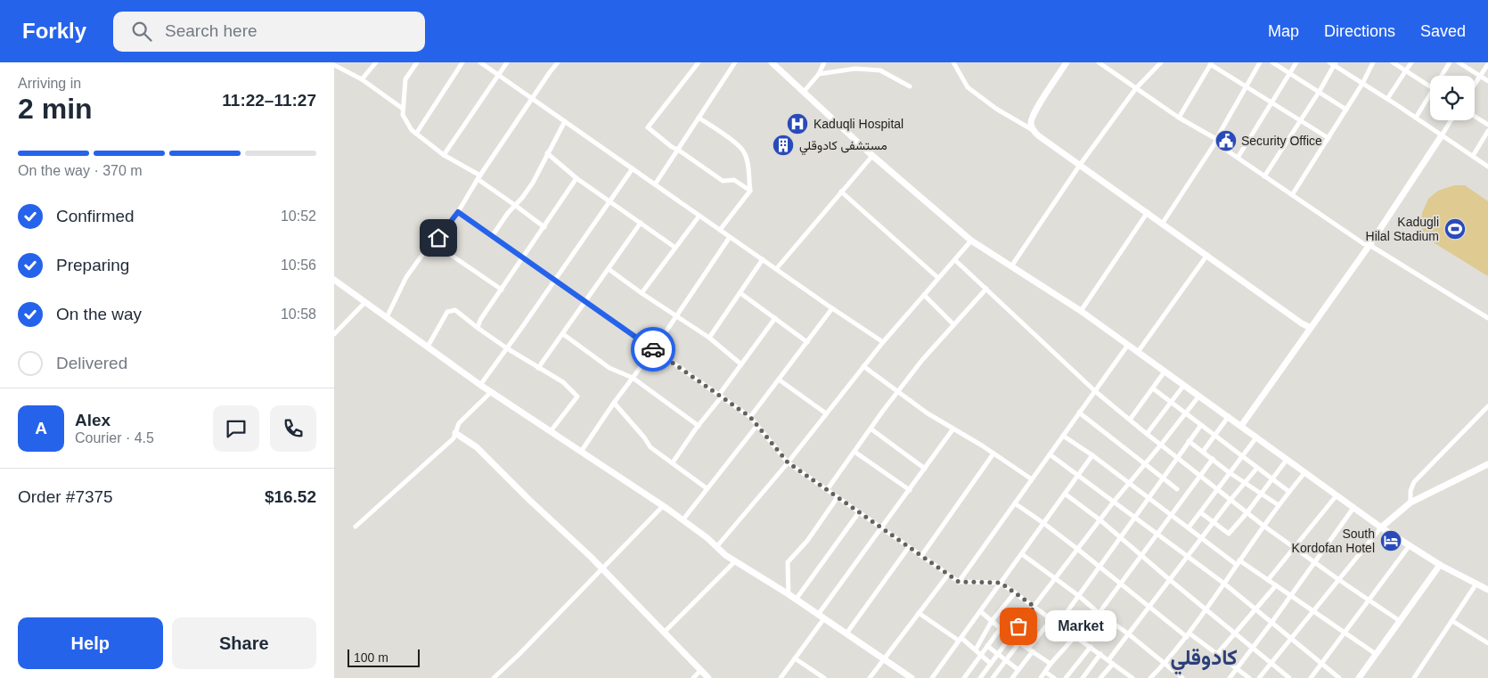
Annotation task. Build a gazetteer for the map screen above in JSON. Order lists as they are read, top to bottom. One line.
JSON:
{"districts":["كادوقلي"],"places":{"hospital":["Kaduqli Hospital"],"public building":["Security Office"],"building":["مستشفى كادوقلي"],"sports":["Kadugli Hilal Stadium"],"hotel":["South Kordofan Hotel"],"other":["Market"]},"scale_bar":"100 m","page":{"header":"Forkly","search":"Search here","nav":["Map","Directions","Saved"],"heading":["2 min","Arriving in","11:22–11:27"],"panel":["Alex","Courier · 4.5","Order #7375","$16.52"],"bar":"On the way · 370 m","list":[["Confirmed","10:52"],["Preparing","10:56"],["On the way","10:58"],"Delivered"],"round":"A","buttons":["Help","Share"],"bubble":"Market","scale":"100 m"}}
